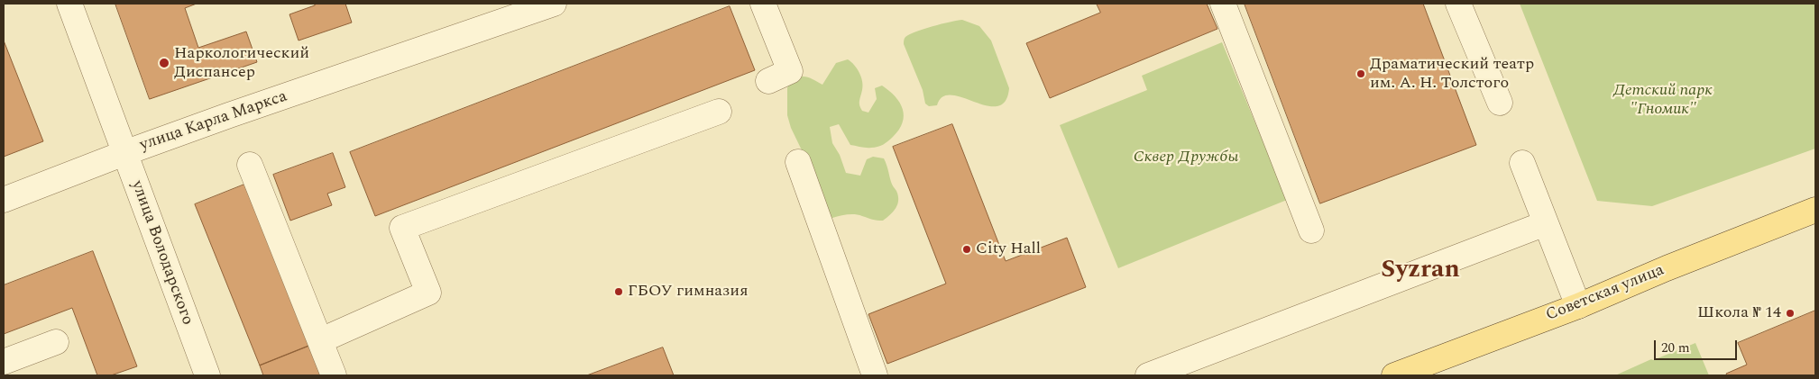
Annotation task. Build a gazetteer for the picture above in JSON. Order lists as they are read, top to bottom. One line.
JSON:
{"streets":{"main road":["Советская улица"],"street":["улица Карла Маркса","улица Володарского"]},"crossings":[["улица Карла Маркса","улица Володарского"]],"districts":["Syzran"],"parks":["Детский парк \"Гномик\"","Сквер Дружбы"],"places":["Наркологический Диспансер","Драматический театр им. А. Н. Толстого","City Hall","ГБОУ гимназия","Школа № 14"],"scale_bar":"20 m"}
